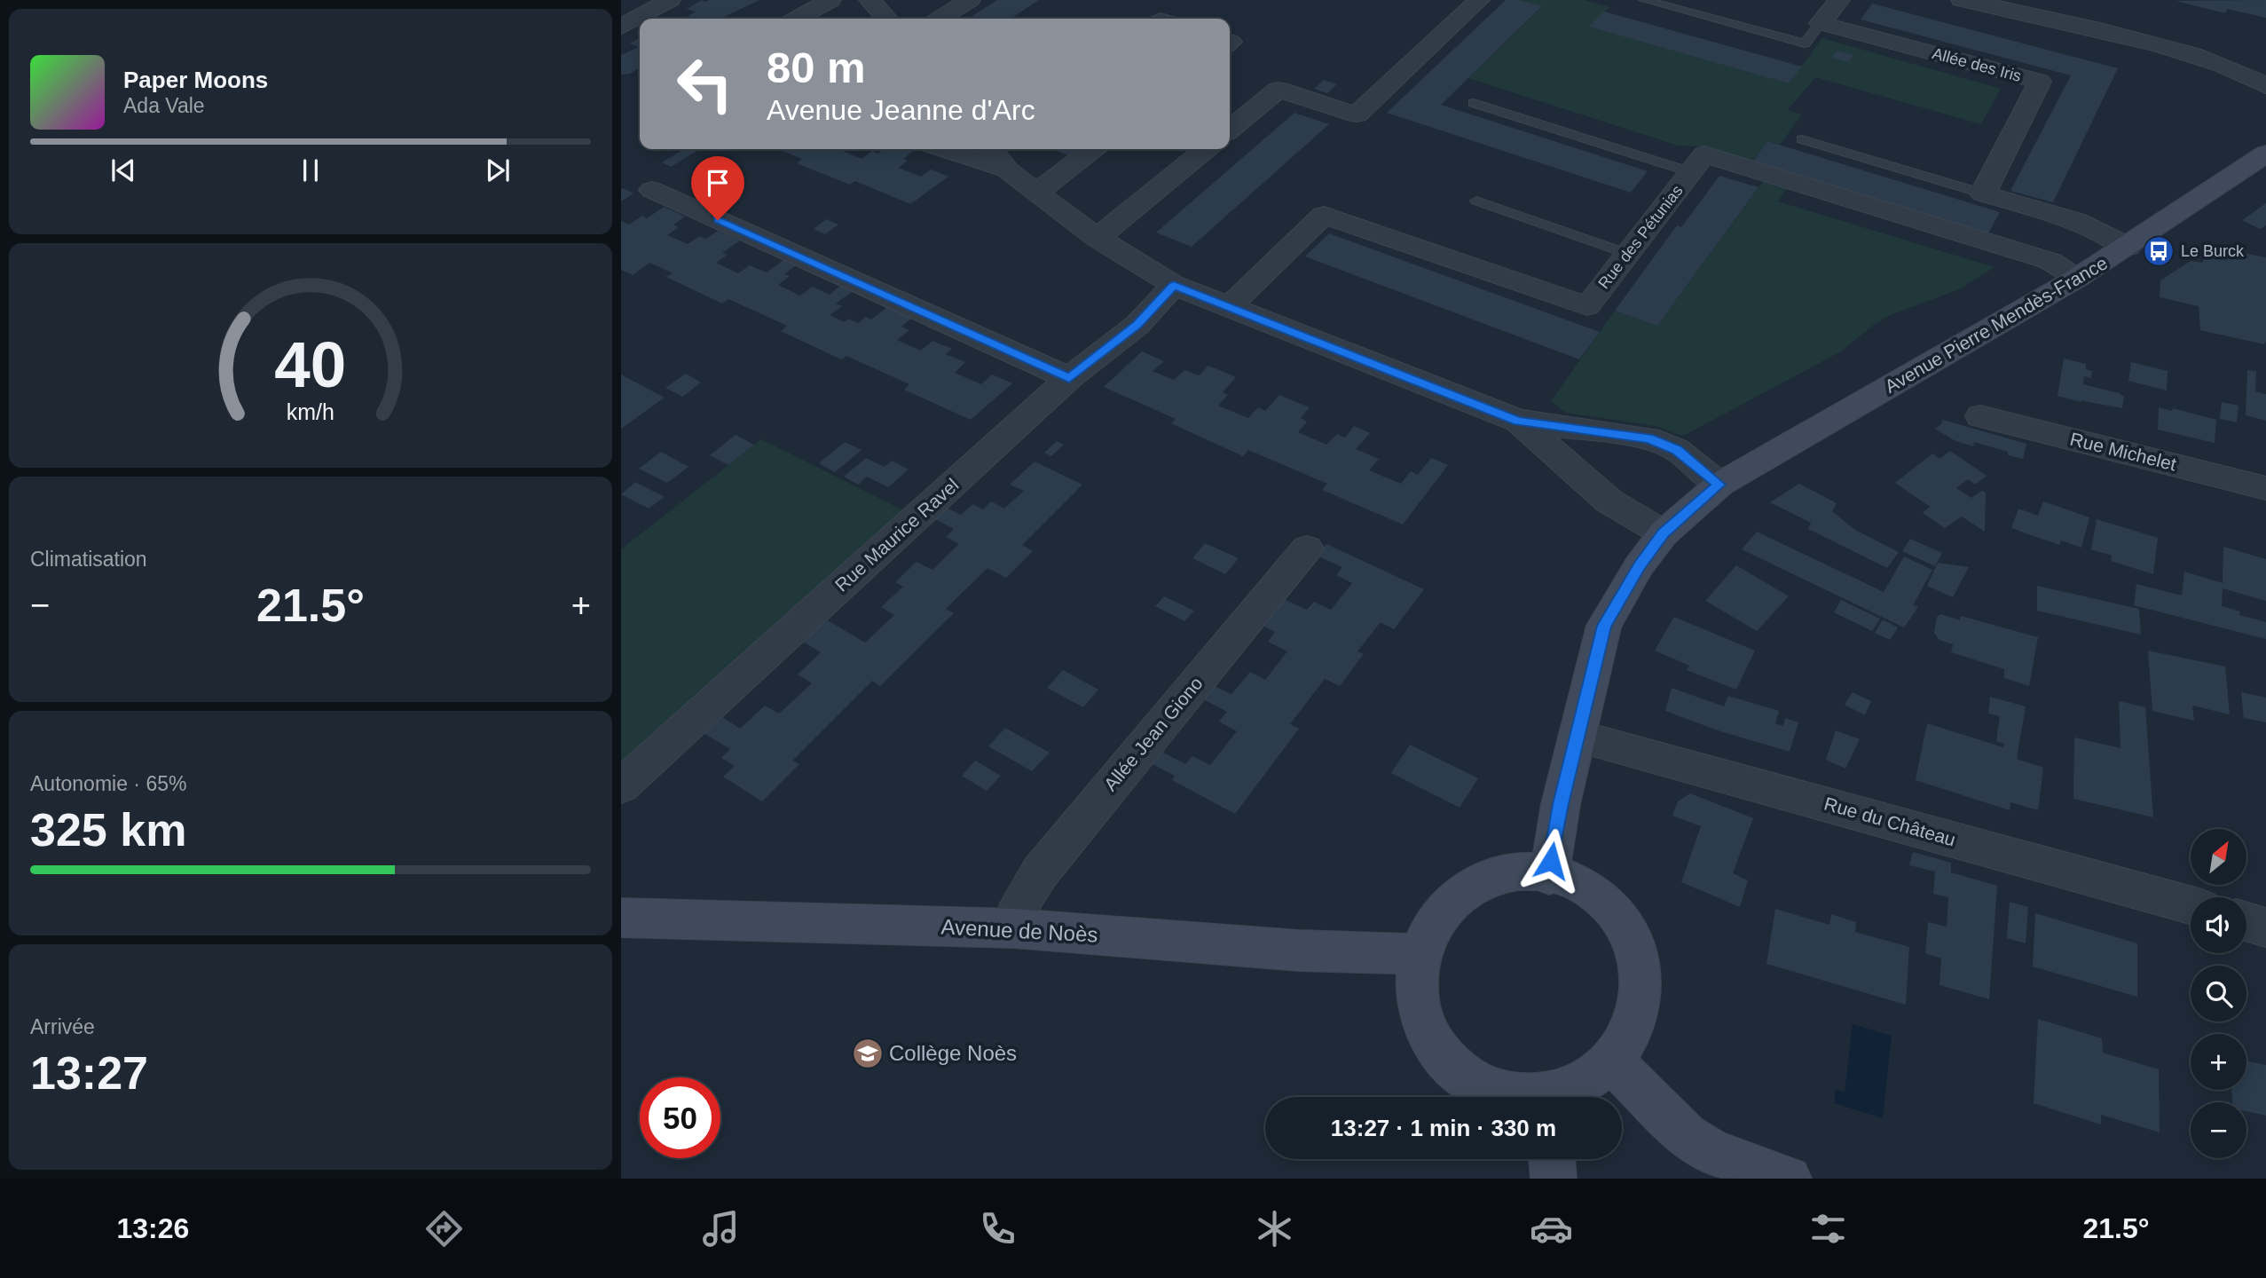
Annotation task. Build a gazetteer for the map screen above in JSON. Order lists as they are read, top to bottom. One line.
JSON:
{"streets":{"main road":["Avenue Pierre Mendès-France","Avenue de Noès"],"street":["Allée des Iris","Rue des Pétunias","Rue Michelet","Rue Maurice Ravel","Allée Jean Giono","Rue du Château"]},"crossings":[["Rue des Pétunias","Avenue Pierre Mendès-France"],["Avenue Pierre Mendès-France","Rue du Château"],["Allée Jean Giono","Avenue de Noès"]],"places":{"bus stop":["Le Burck"],"school or university":["Collège Noès"]},"north":"top right","page":{"turn":["80 m","Avenue Jeanne d'Arc"],"song":["Paper Moons","Ada Vale"],"tile":["Climatisation",["Autonomie · 65%","325 km"],["Arrivée","13:27"]],"heat":["−","21.5°","+"],"map_buttons":["+","−"],"limit":"50","trip":"13:27 · 1 min · 330 m","tabs":["13:26","21.5°"],"gauge":["40","km/h"]}}
